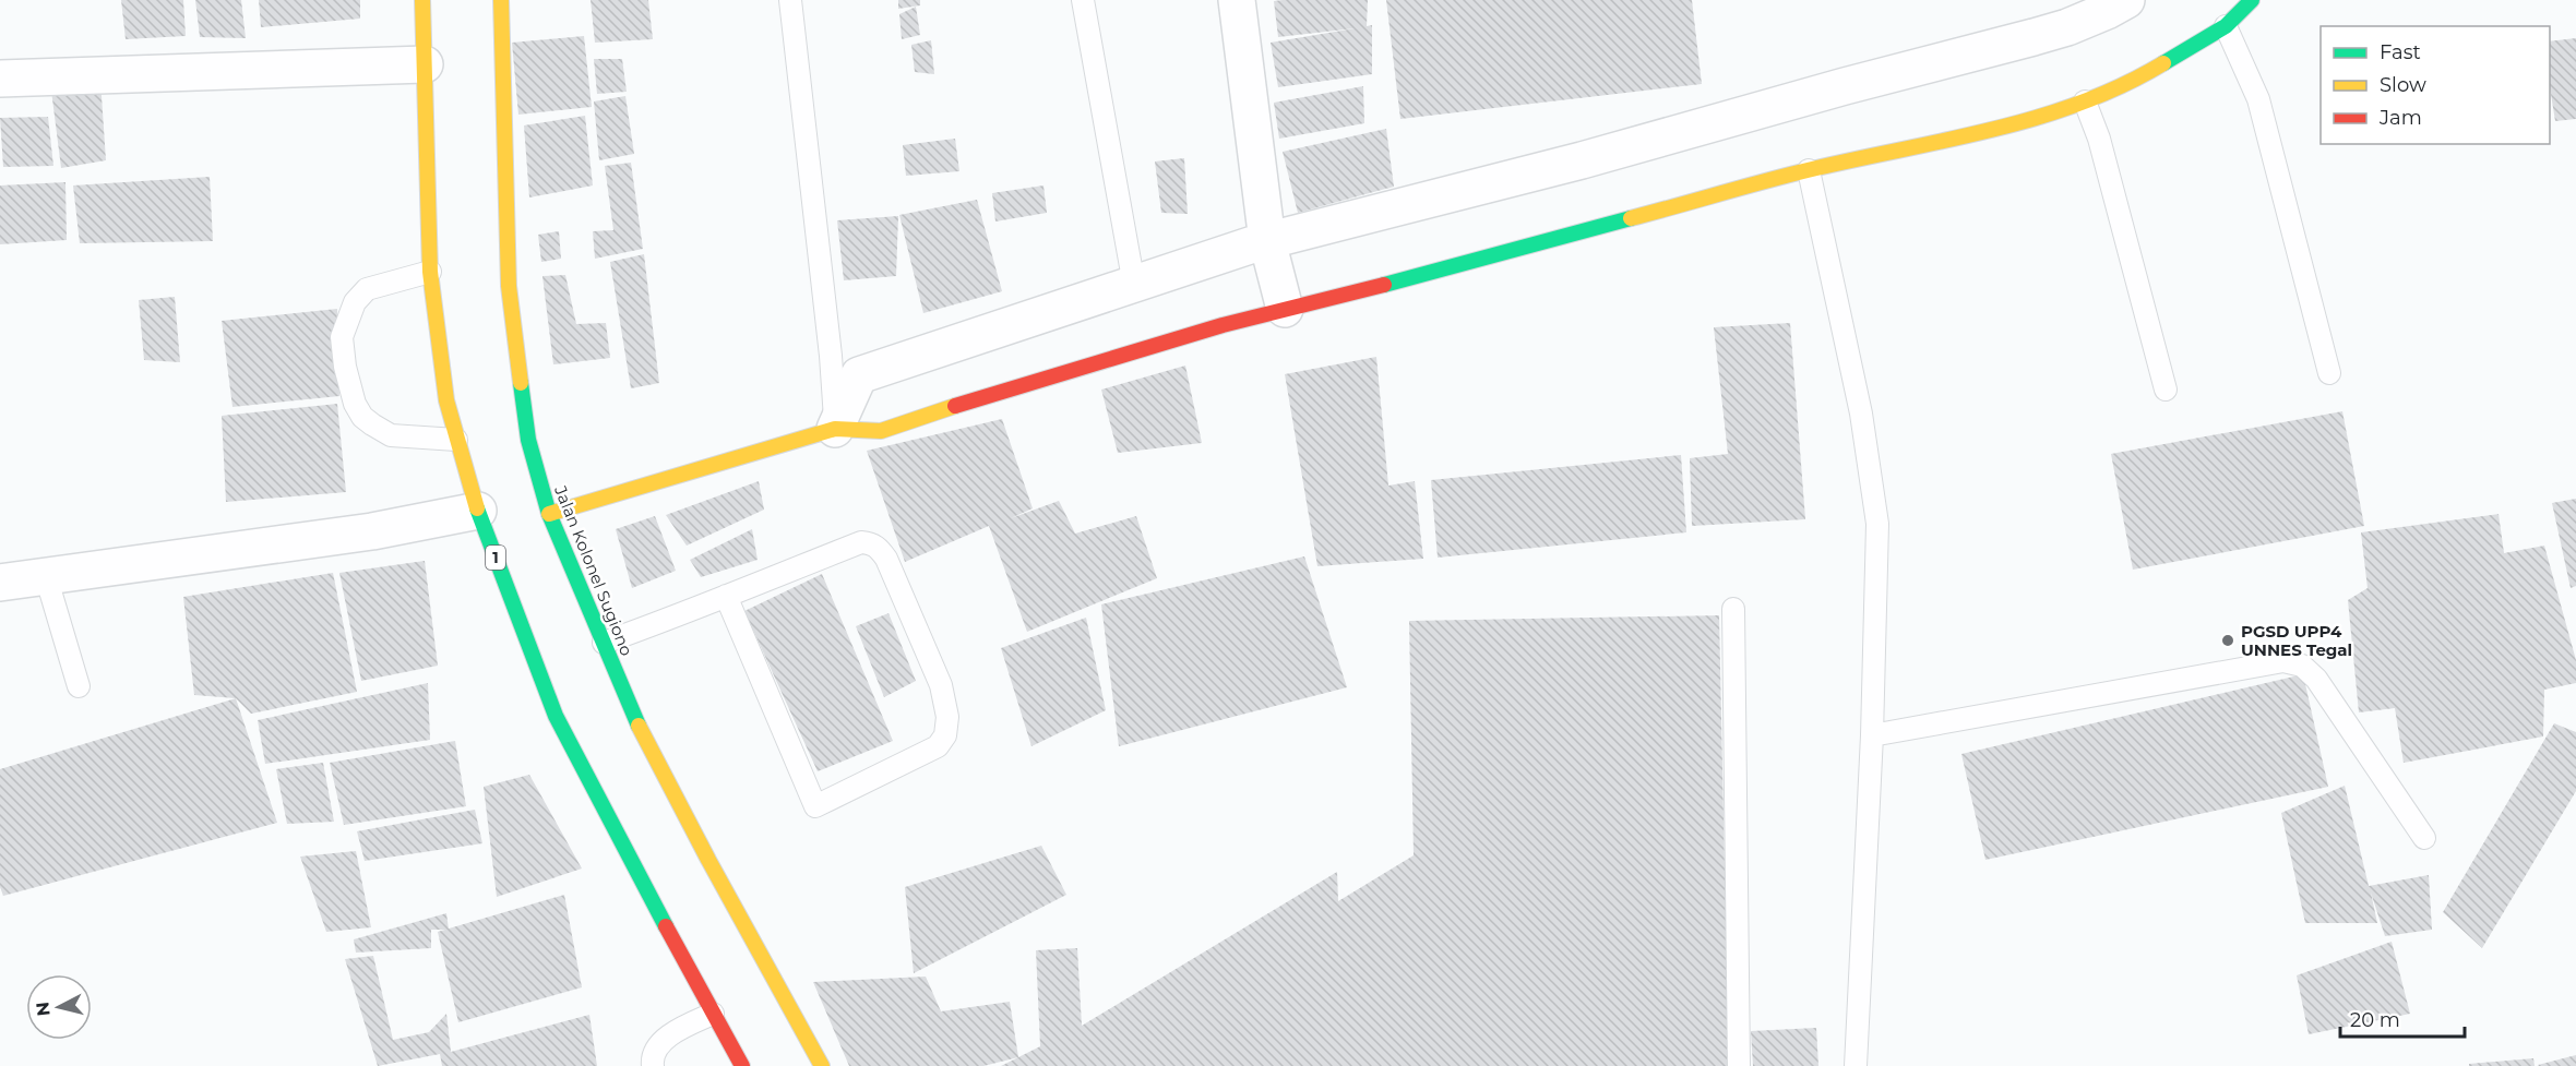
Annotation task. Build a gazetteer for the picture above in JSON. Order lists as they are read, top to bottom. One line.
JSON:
{"streets":{"main road":["1","Jalan Kolonel Sugiono"]},"places":["PGSD UPP4 UNNES Tegal"],"legend":["Fast","Slow","Jam"],"scale_bar":"20 m","north":"left"}
